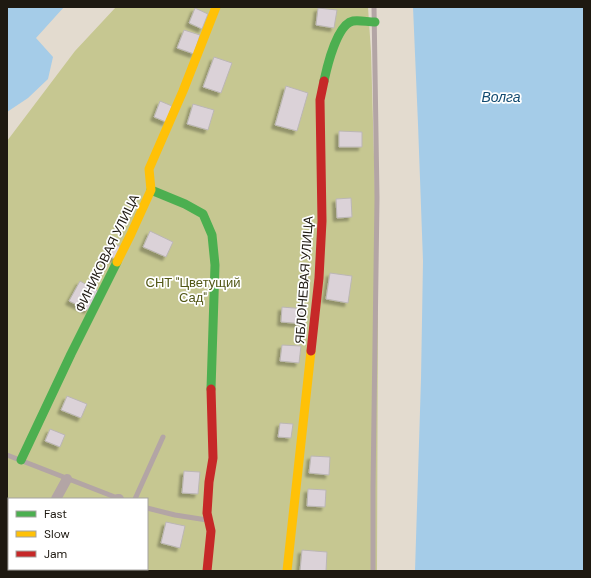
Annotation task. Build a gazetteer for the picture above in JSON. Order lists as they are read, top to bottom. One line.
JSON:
{"streets":{"street":["ФИНИКОВАЯ УЛИЦА","ЯБЛОНЕВАЯ УЛИЦА"]},"water":["Волга"],"parks":["СНТ \"Цветущий Сад\""],"legend":["Fast","Slow","Jam"]}
